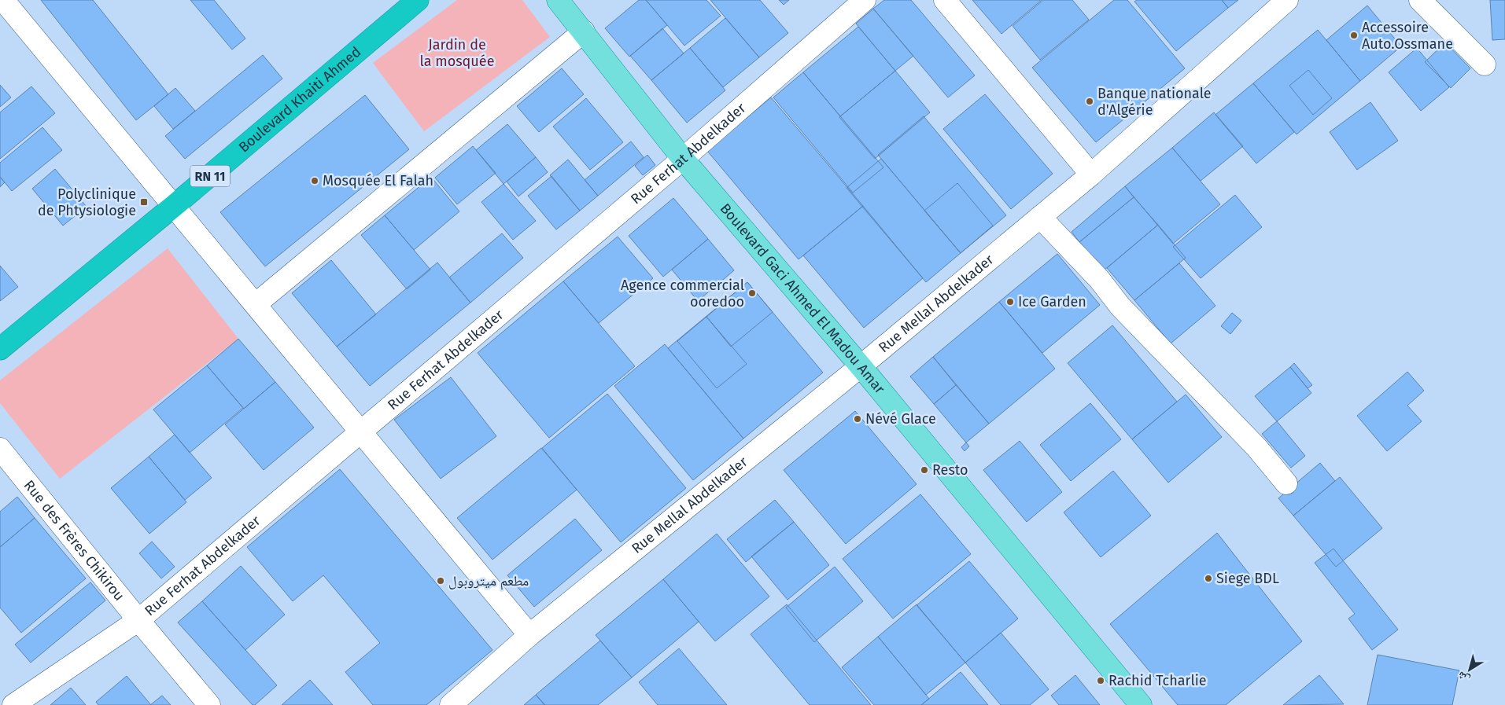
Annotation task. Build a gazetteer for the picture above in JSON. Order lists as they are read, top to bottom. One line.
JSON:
{"streets":{"highway":["Boulevard Khaiti Ahmed","RN 11"],"main road":["Boulevard Gaci Ahmed El Madou Amar"],"street":["Rue Ferhat Abdelkader","Rue Mellal Abdelkader","Rue des Frères Chikirou"]},"crossings":[["Rue Ferhat Abdelkader","Boulevard Gaci Ahmed El Madou Amar"],["Rue Ferhat Abdelkader","Rue des Frères Chikirou"],["Boulevard Gaci Ahmed El Madou Amar","Rue Mellal Abdelkader"]],"parks":["Jardin de la mosquée"],"places":{"other":["Accessoire Auto.Ossmane","Banque nationale d'Algérie","Mosquée El Falah","Agence commercial ooredoo","Ice Garden","Névé Glace","Resto","Siege BDL","مطعم ميتروبول","Rachid Tcharlie"],"transit":["Polyclinique de Phtysiologie"]},"north":"bottom left"}
